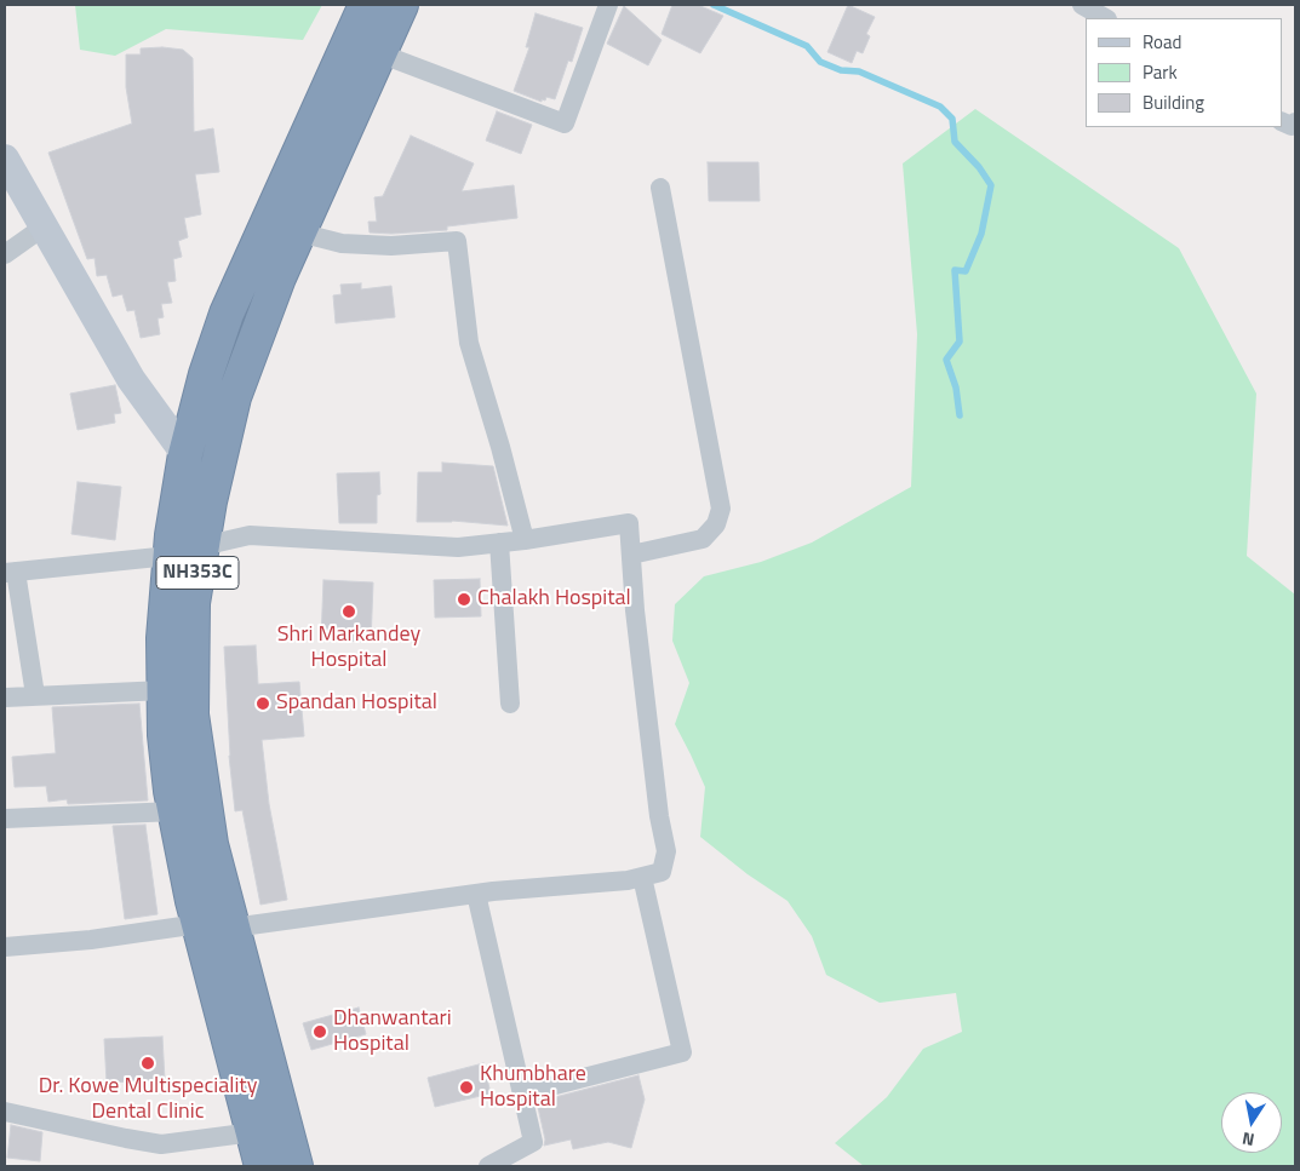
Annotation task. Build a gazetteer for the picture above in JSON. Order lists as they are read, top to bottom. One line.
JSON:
{"streets":{"highway":["NH353C"]},"places":["Chalakh Hospital","Shri Markandey Hospital","Spandan Hospital","Dhanwantari Hospital","Dr. Kowe Multispeciality Dental Clinic","Khumbhare Hospital"],"legend":["Road","Park","Building"],"north":"bottom"}
